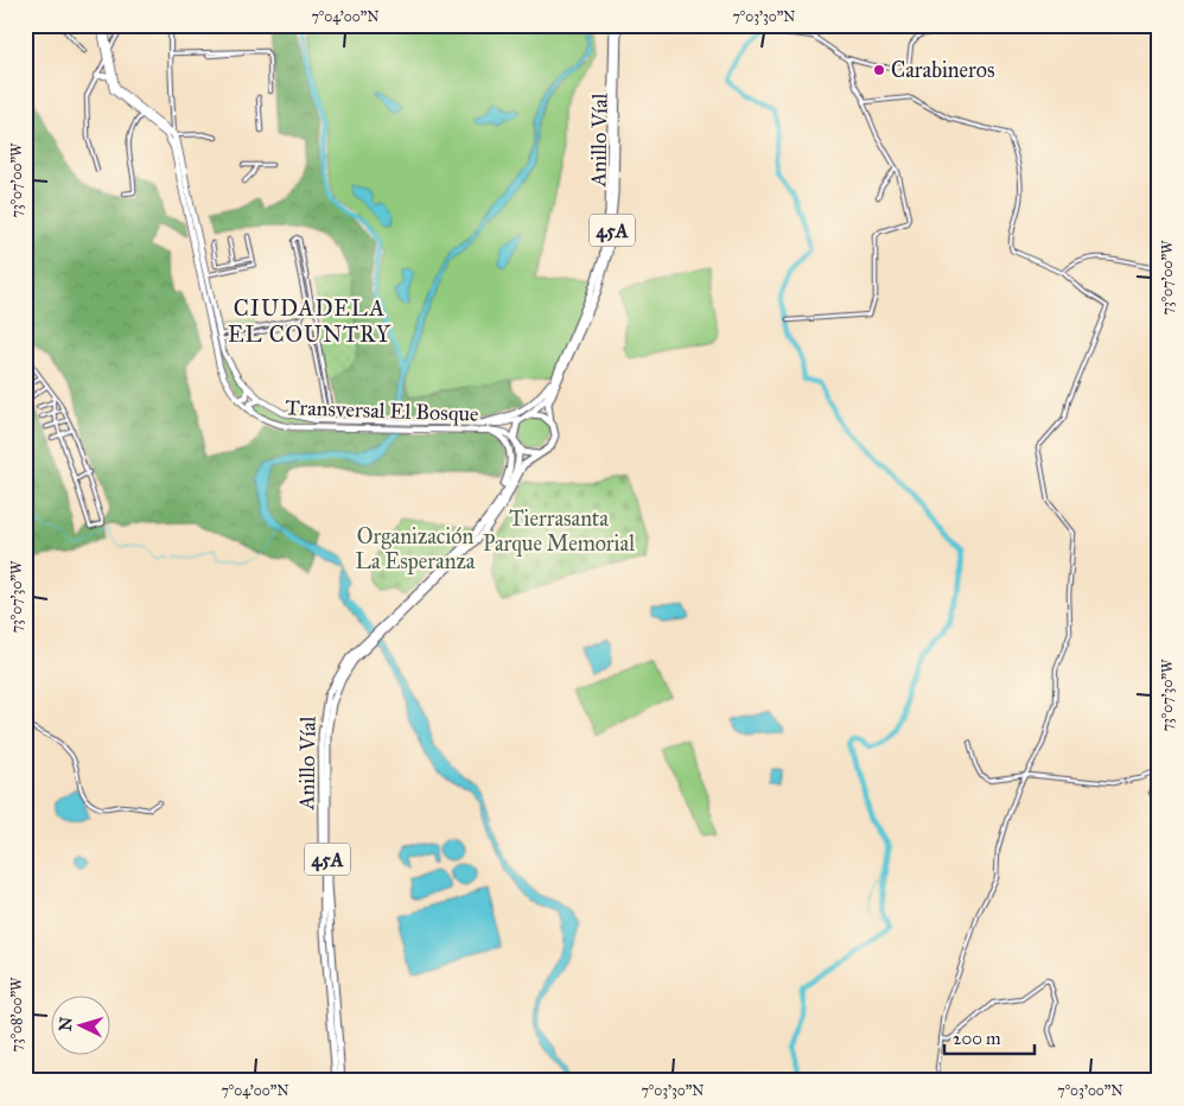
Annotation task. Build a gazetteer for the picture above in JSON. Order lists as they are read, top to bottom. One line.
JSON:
{"streets":{"highway":["Anillo Víal","45A"],"main road":["Transversal El Bosque"]},"crossings":[["Anillo Víal","Transversal El Bosque"]],"districts":["CIUDADELA EL COUNTRY"],"parks":["Tierrasanta Parque Memorial","Organización La Esperanza"],"places":["Carabineros"],"scale_bar":"200 m","north":"left","coordinates":["7°04'00\"N","7°03'30\"N","73°07'00\"W","73°07'30\"W","73°08'00\"W","7°03'00\"N"]}
